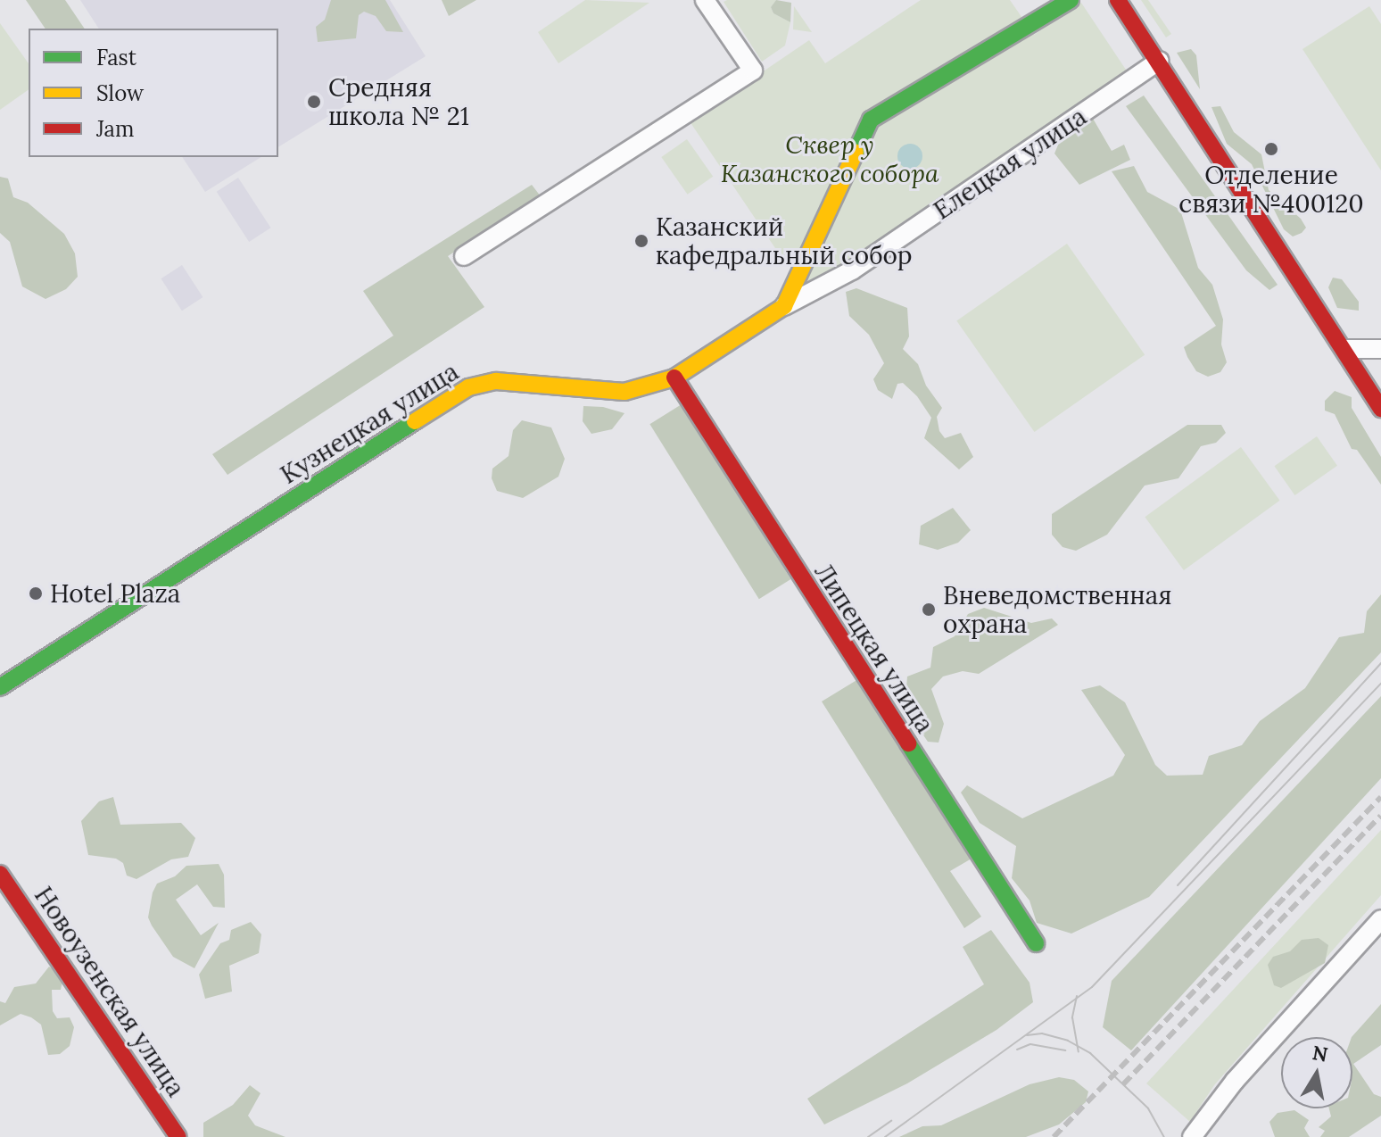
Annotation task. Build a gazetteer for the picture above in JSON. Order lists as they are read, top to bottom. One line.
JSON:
{"streets":{"street":["Елецкая улица","Кузнецкая улица","Липецкая улица","Новоузенская улица"]},"crossings":[["Елецкая улица","Кузнецкая улица"],["Кузнецкая улица","Липецкая улица"]],"parks":["Сквер у Казанского собора"],"places":["Средняя школа № 21","Отделение связи №400120","Казанский кафедральный собор","Hotel Plaza","Вневедомственная охрана"],"legend":["Fast","Slow","Jam"],"north":"top"}
